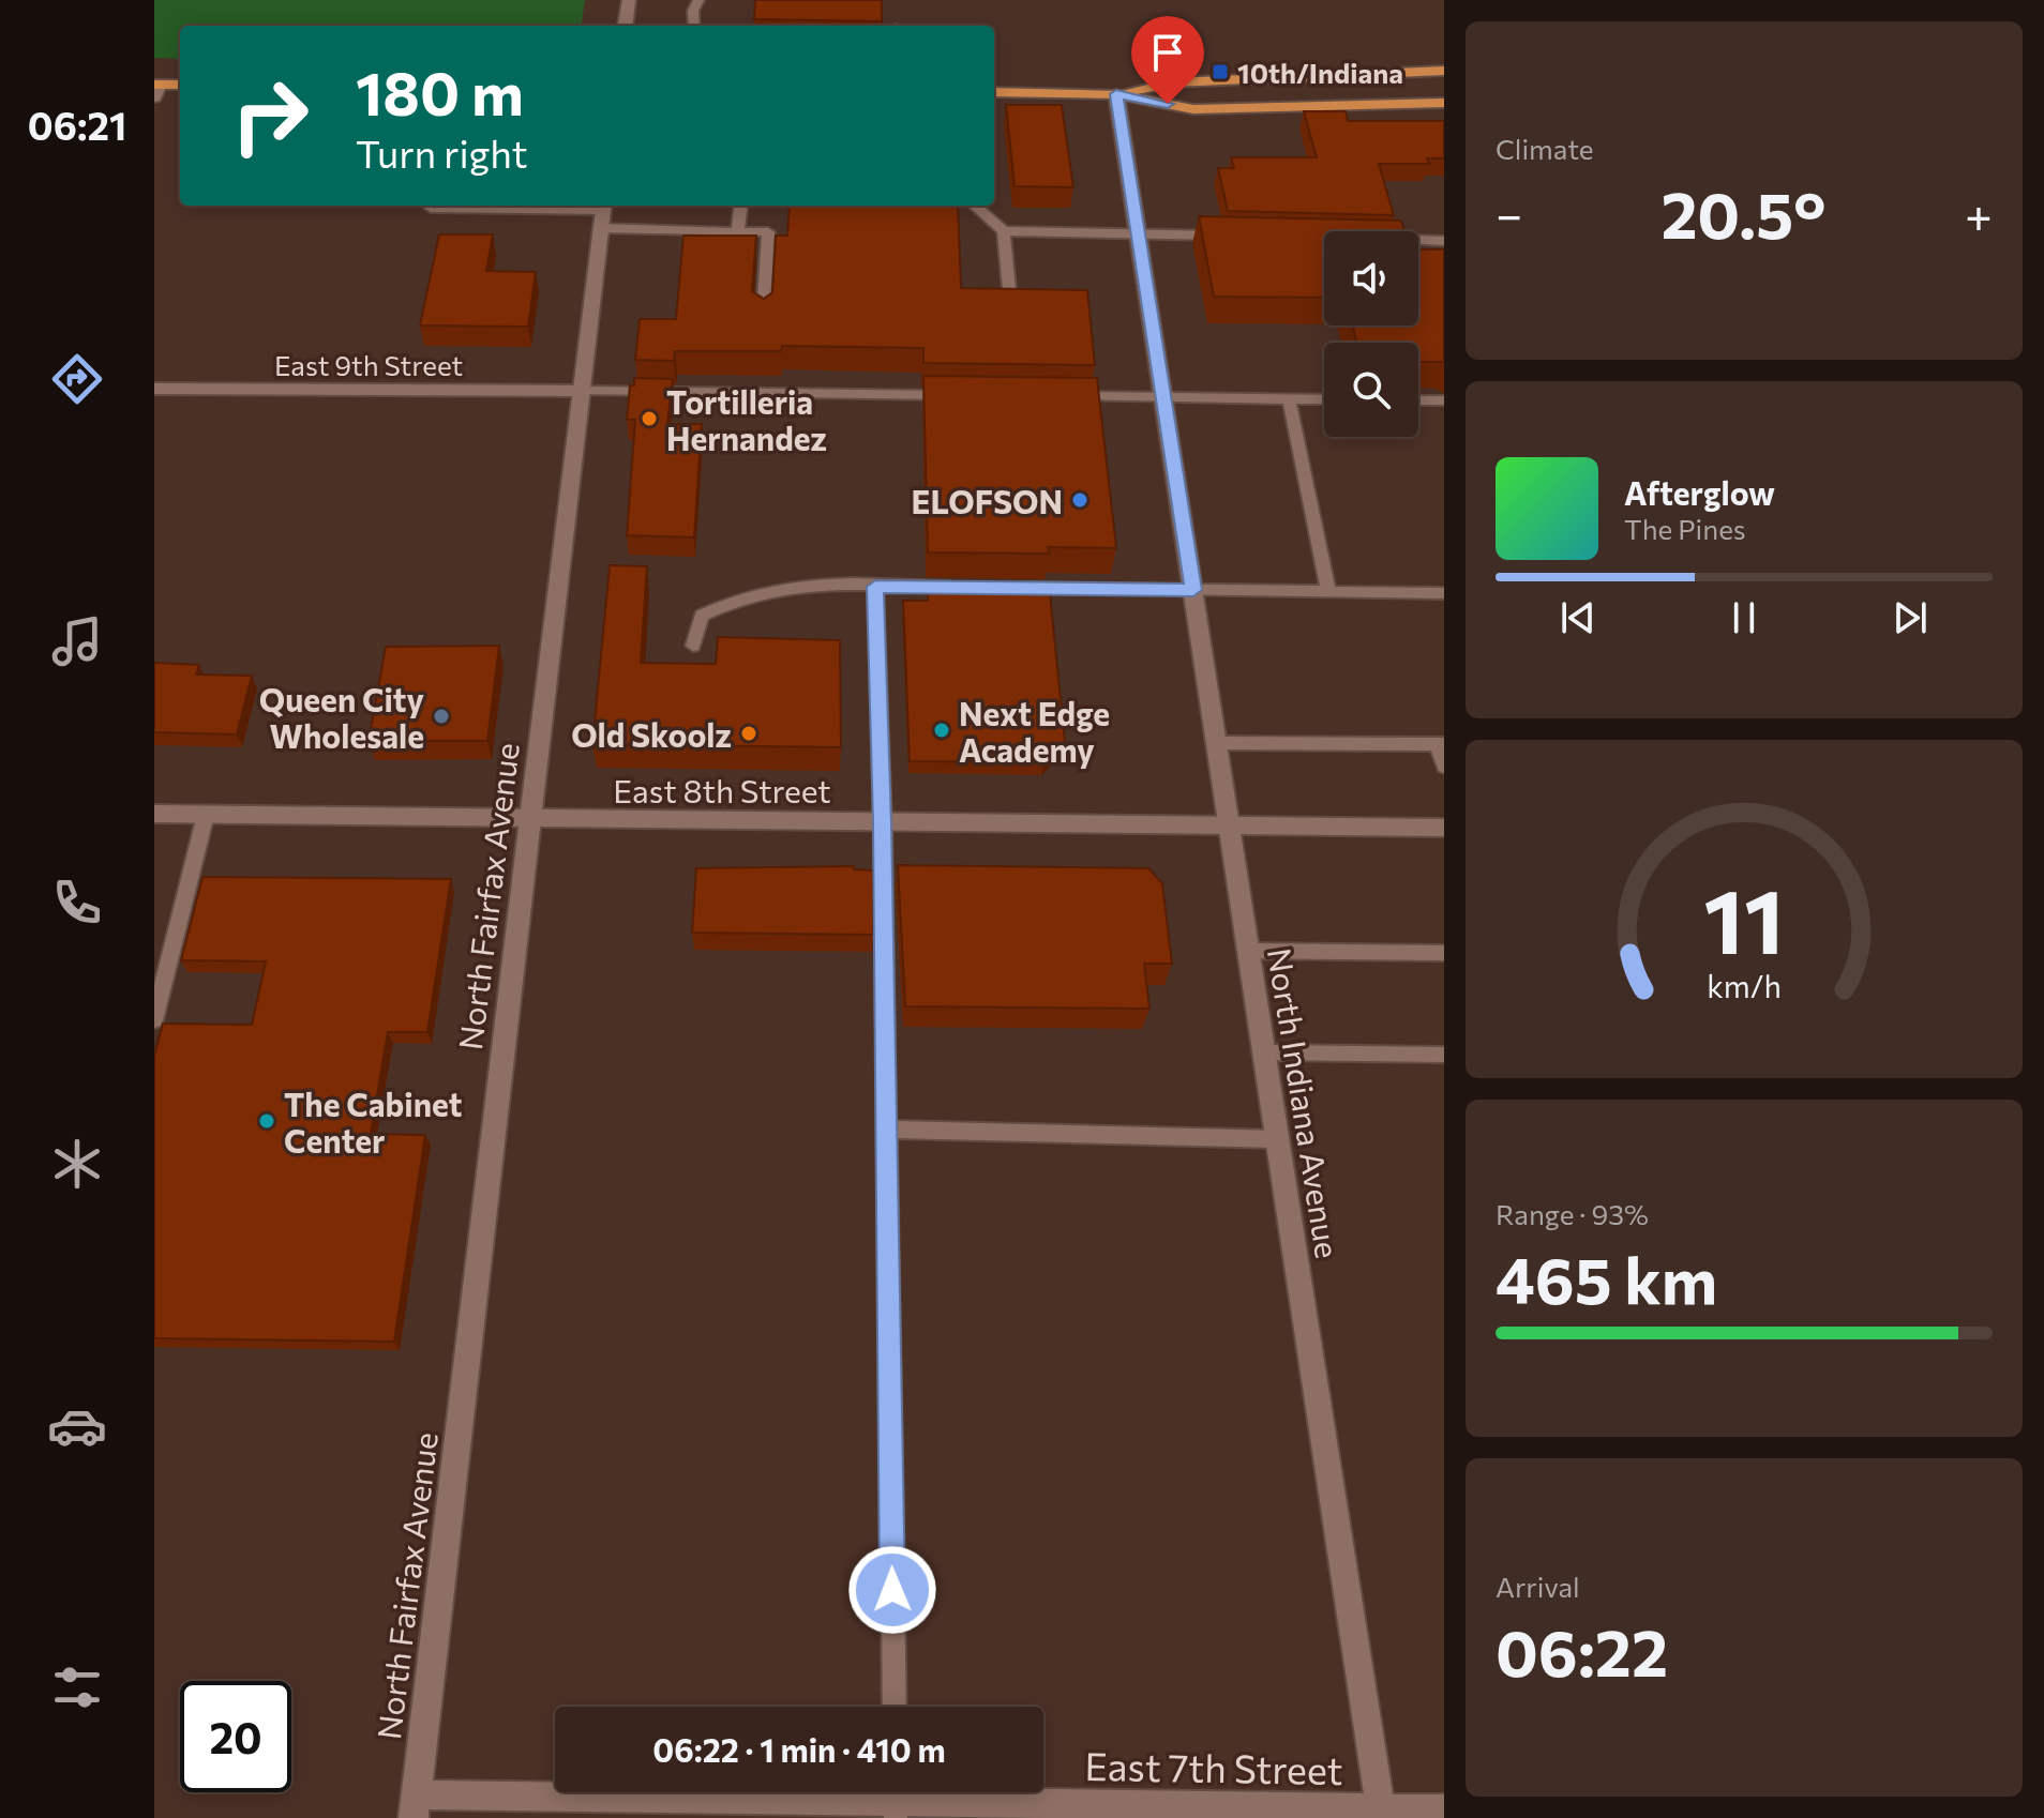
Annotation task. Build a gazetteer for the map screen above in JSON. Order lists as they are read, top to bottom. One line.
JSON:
{"streets":{"street":["East 9th Street","East 8th Street","North Fairfax Avenue","North Indiana Avenue","East 7th Street"]},"crossings":[["East 9th Street","North Fairfax Avenue"],["East 8th Street","North Fairfax Avenue"],["East 8th Street","North Indiana Avenue"],["North Fairfax Avenue","East 7th Street"],["North Indiana Avenue","East 7th Street"]],"places":{"transit":["10th/Indiana"],"other":["Tortilleria Hernandez","ELOFSON","Queen City Wholesale","Next Edge Academy","Old Skoolz","The Cabinet Center"]},"page":{"tabs":"06:21","tile":["Climate",["Range · 93%","465 km"],["Arrival","06:22"]],"turn":["180 m","Turn right"],"heat":["−","20.5°","+"],"song":["Afterglow","The Pines"],"limit":"20","trip":"06:22 · 1 min · 410 m","gauge":["11","km/h"]}}
